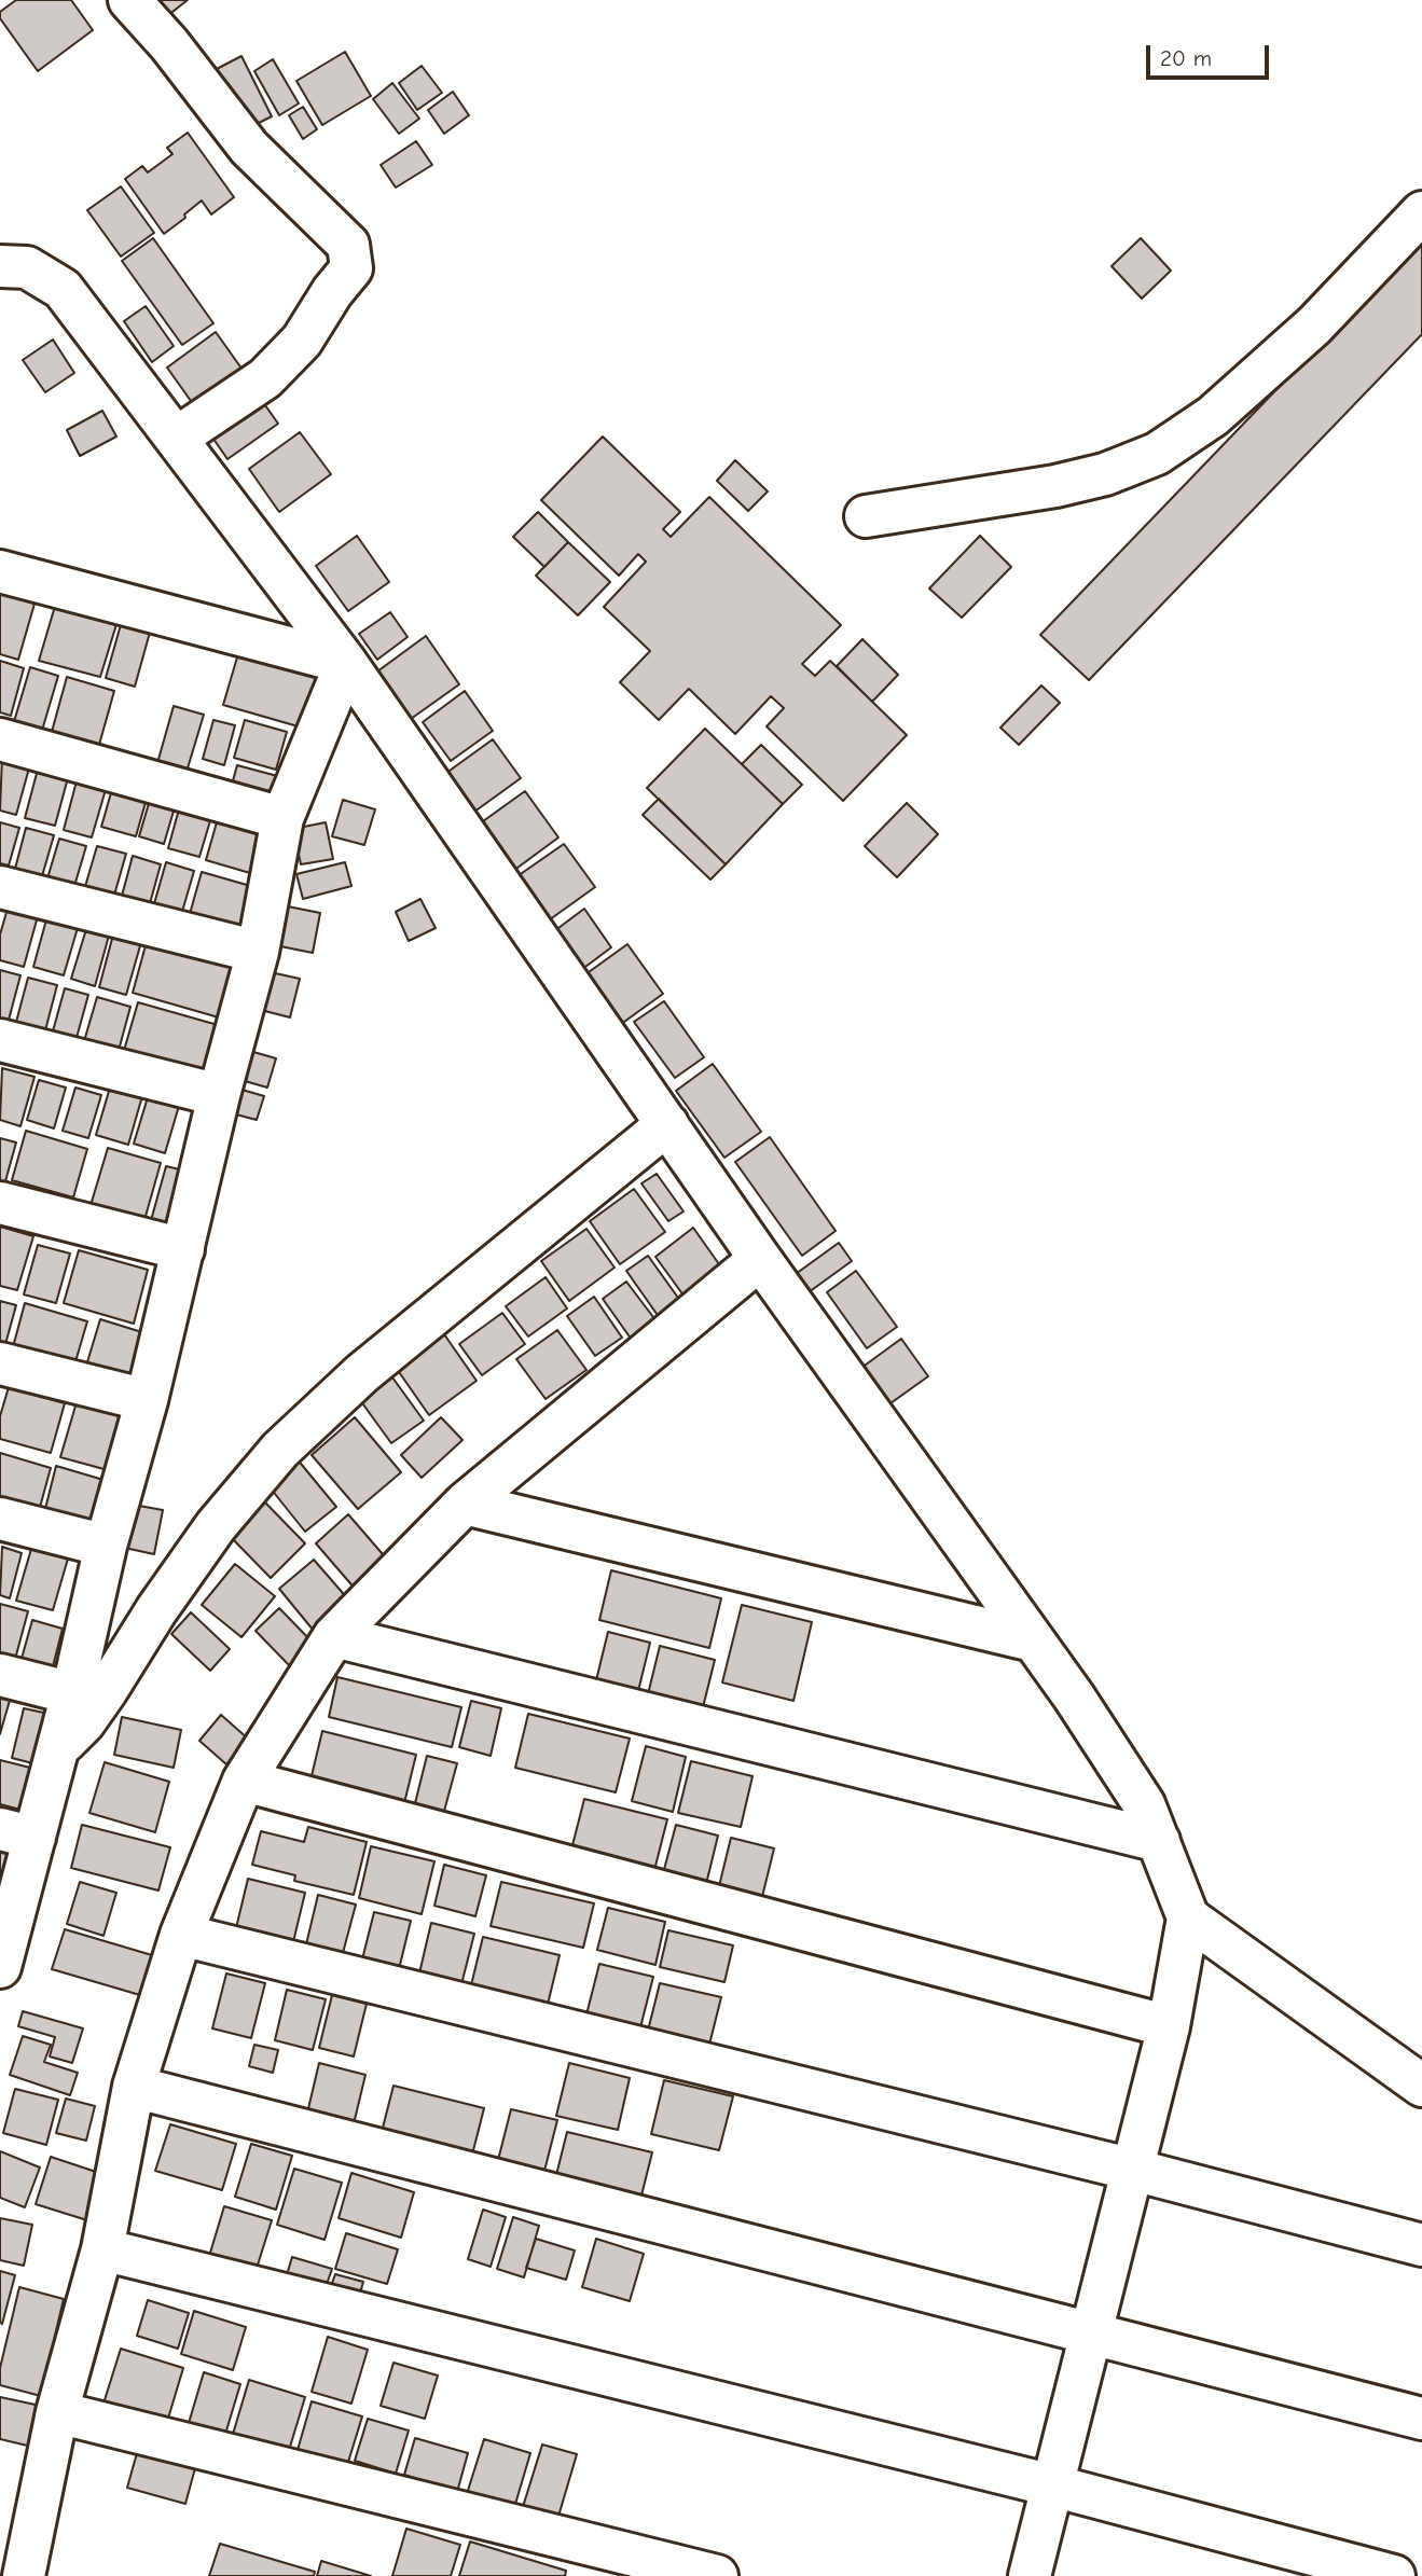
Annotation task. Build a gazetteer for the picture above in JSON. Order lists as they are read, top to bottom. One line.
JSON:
{"scale_bar":"20 m"}
